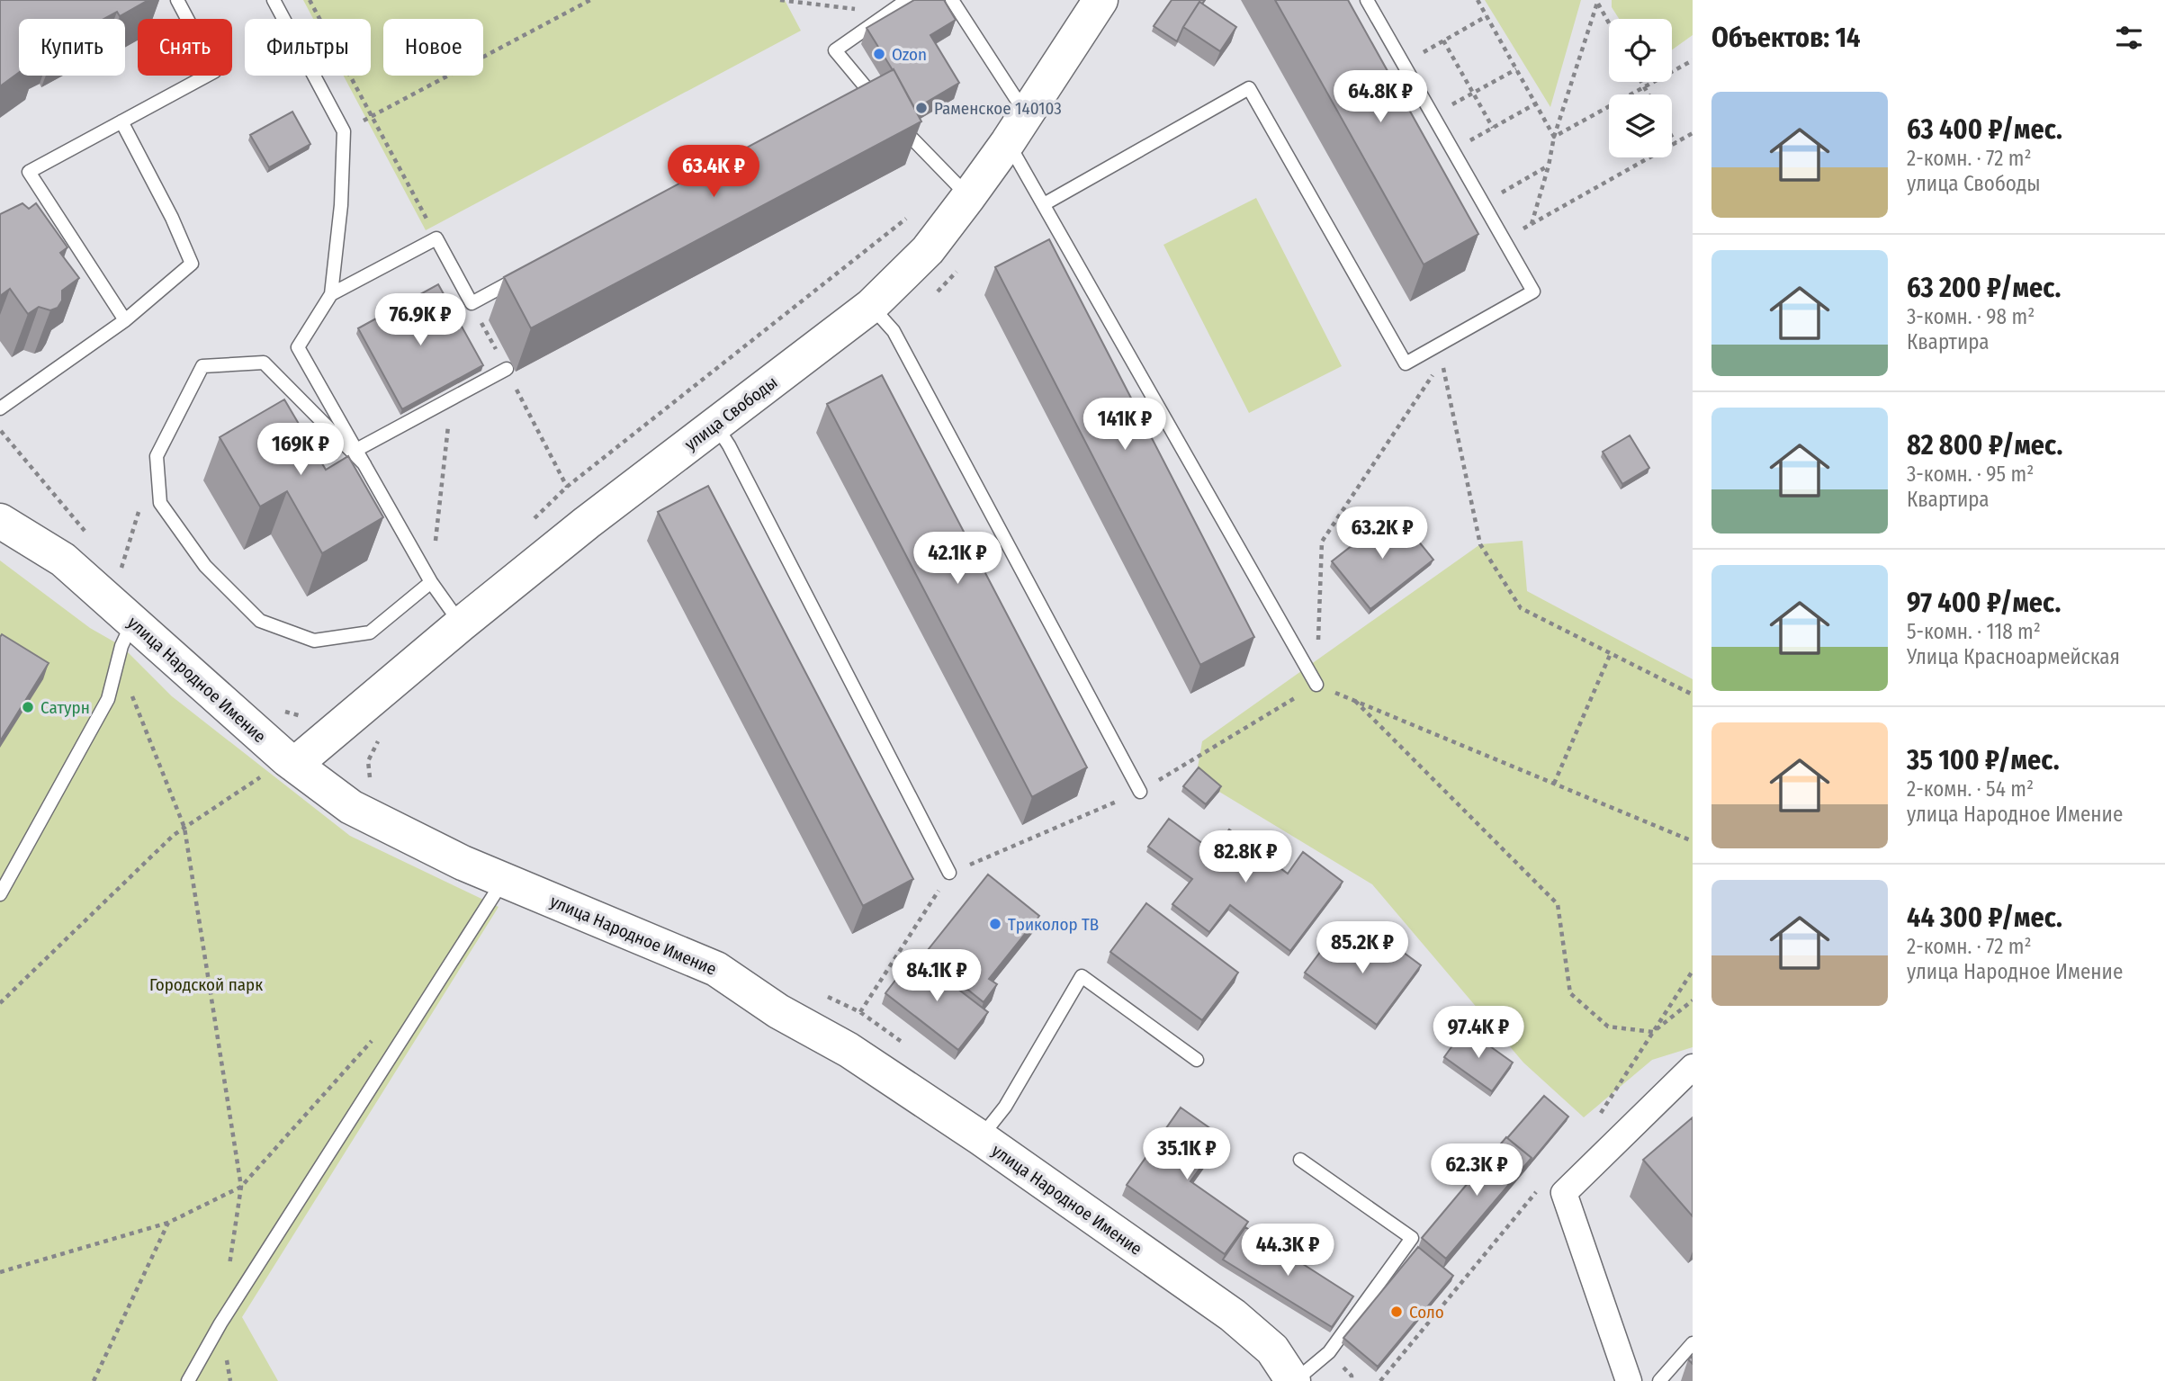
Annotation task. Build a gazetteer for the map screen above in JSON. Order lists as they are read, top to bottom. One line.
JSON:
{"streets":{"street":["улица Свободы","улица Народное Имение"]},"crossings":[["улица Свободы","улица Народное Имение"]],"parks":["Городской парк"],"places":["Ozon","Раменское 140103","Сатурн","Триколор ТВ","Соло"],"page":{"heading":"Объектов: 14","chip":["Купить","Снять","Фильтры","Новое"],"price":["64.8K ₽","63.4K ₽","76.9K ₽","141K ₽","169K ₽","63.2K ₽","42.1K ₽","82.8K ₽","85.2K ₽","84.1K ₽","97.4K ₽","35.1K ₽","62.3K ₽","44.3K ₽"],"list":[{"name":"63 400 ₽/мес.","note":"2-комн. · 72 m² · улица Свободы"},{"name":"63 200 ₽/мес.","note":"3-комн. · 98 m² · Квартира"},{"name":"82 800 ₽/мес.","note":"3-комн. · 95 m² · Квартира"},{"name":"97 400 ₽/мес.","note":"5-комн. · 118 m² · Улица Красноармейская"},{"name":"35 100 ₽/мес.","note":"2-комн. · 54 m² · улица Народное Имение"},{"name":"44 300 ₽/мес.","note":"2-комн. · 72 m² · улица Народное Имение"}]}}
